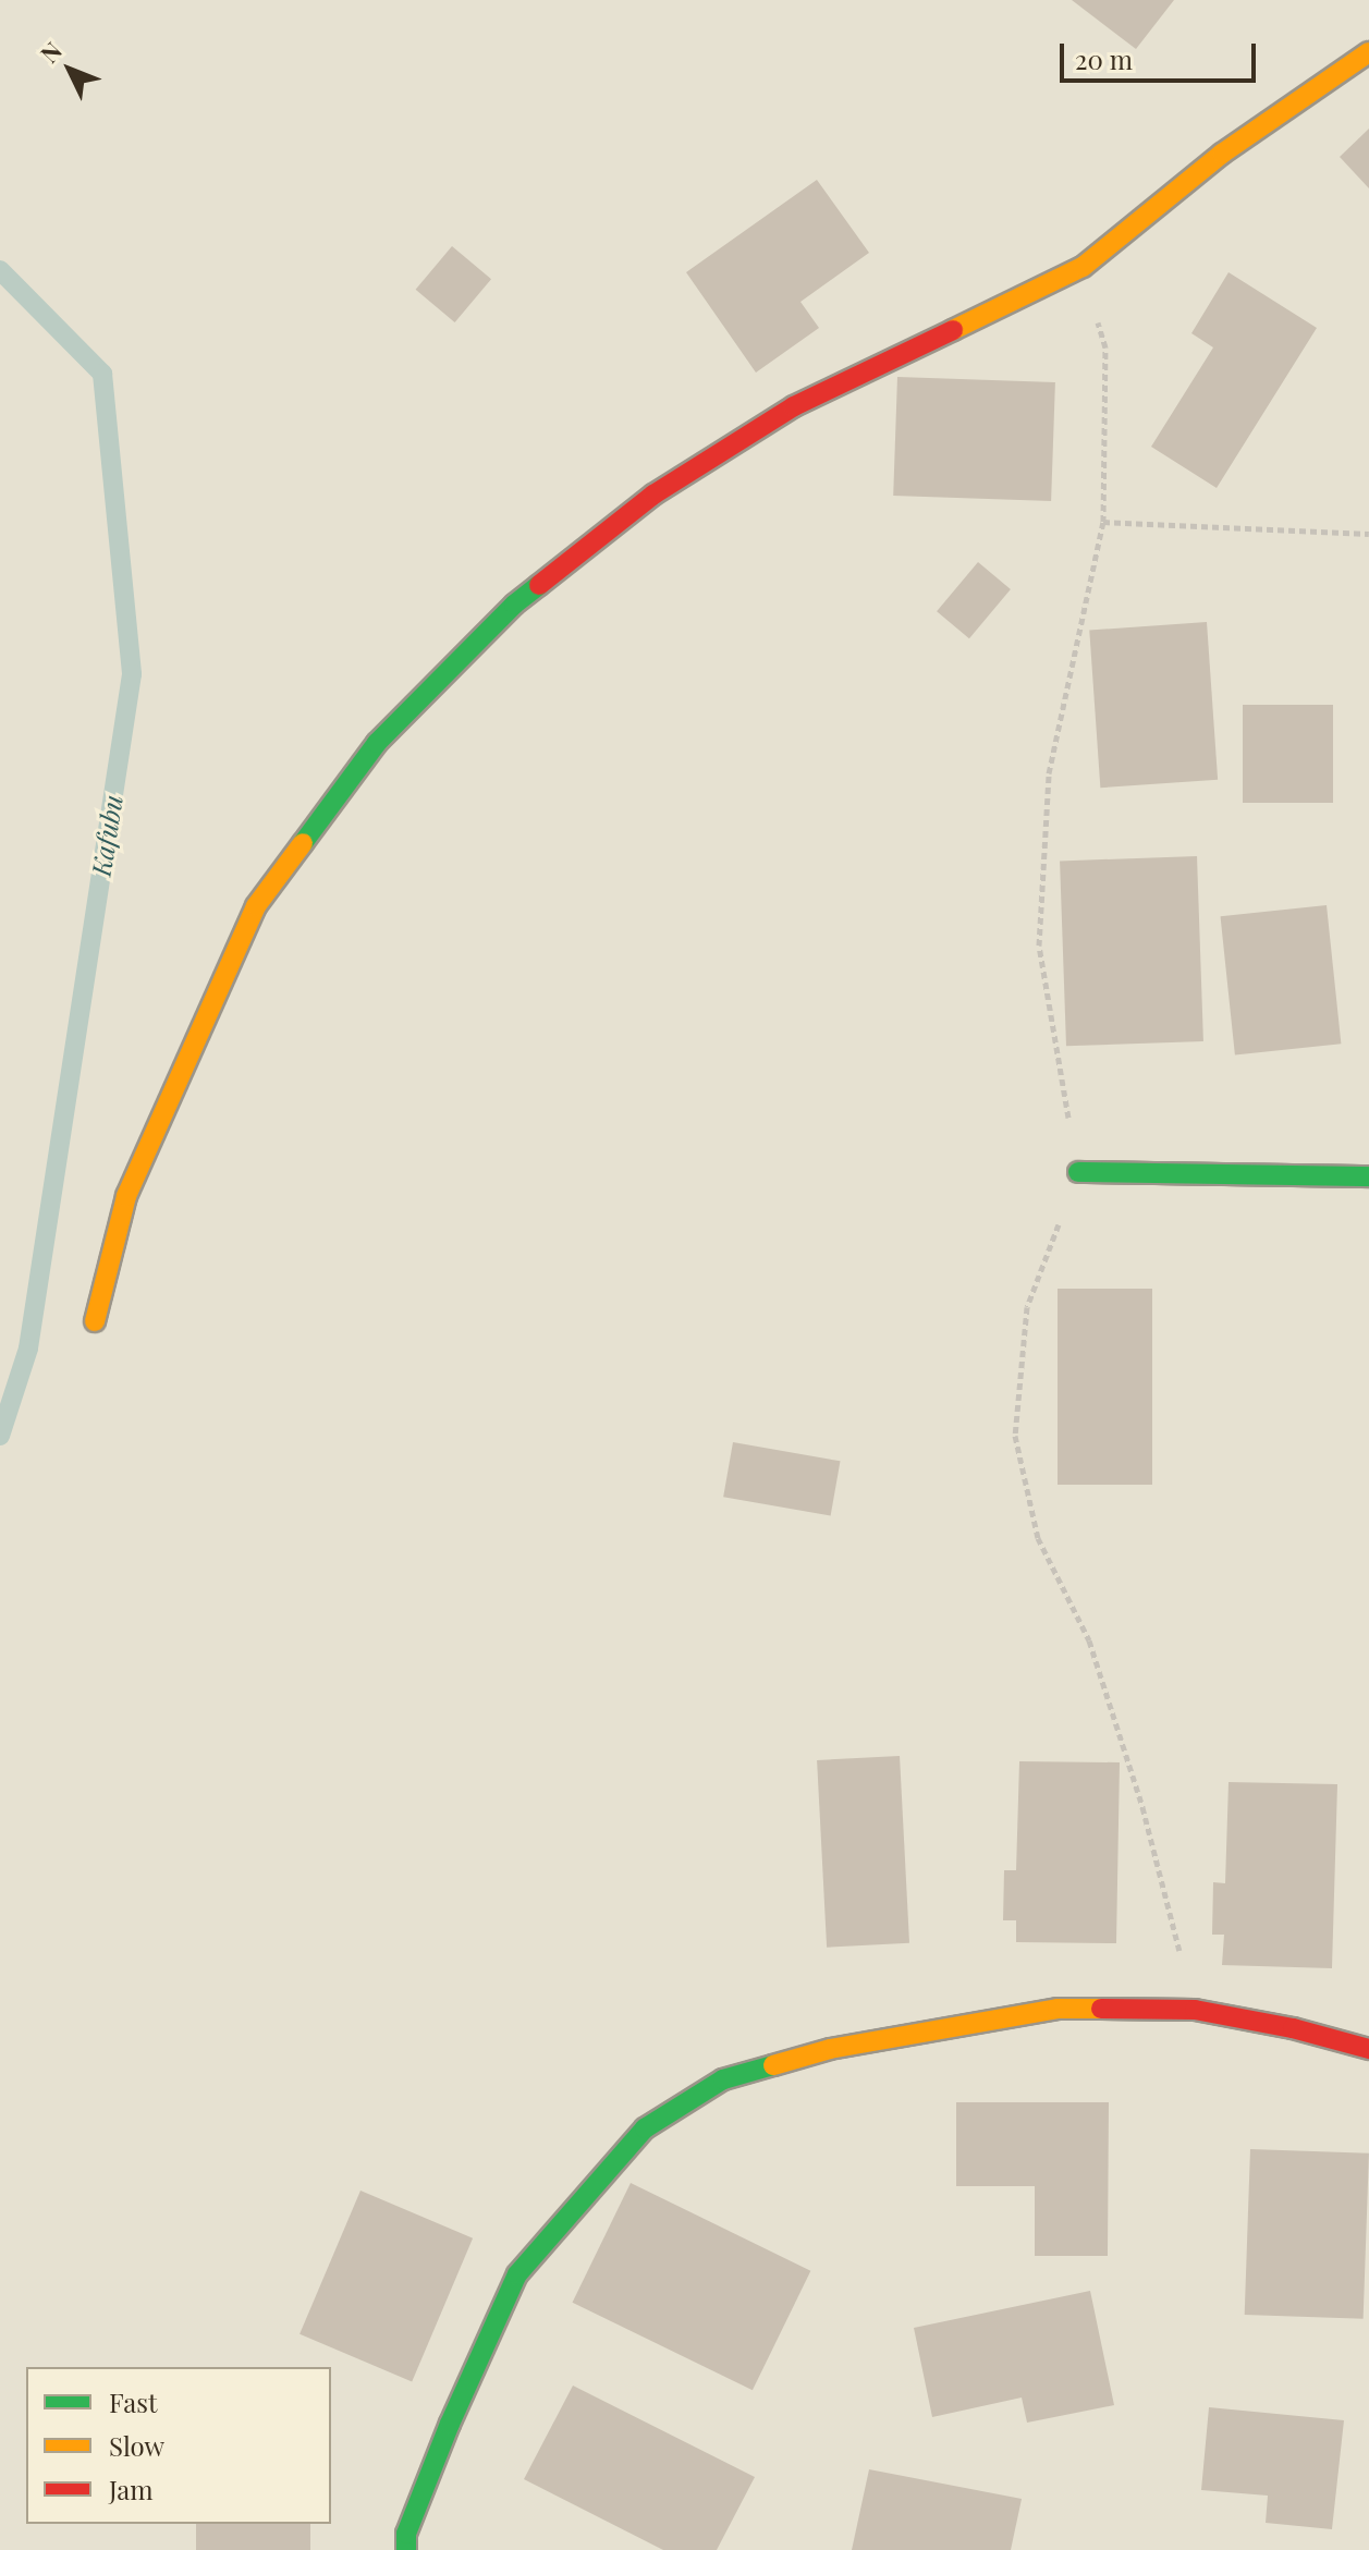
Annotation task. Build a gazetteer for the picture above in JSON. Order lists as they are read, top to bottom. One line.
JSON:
{"water":["Kafubu"],"legend":["Fast","Slow","Jam"],"scale_bar":"20 m","north":"top left"}
